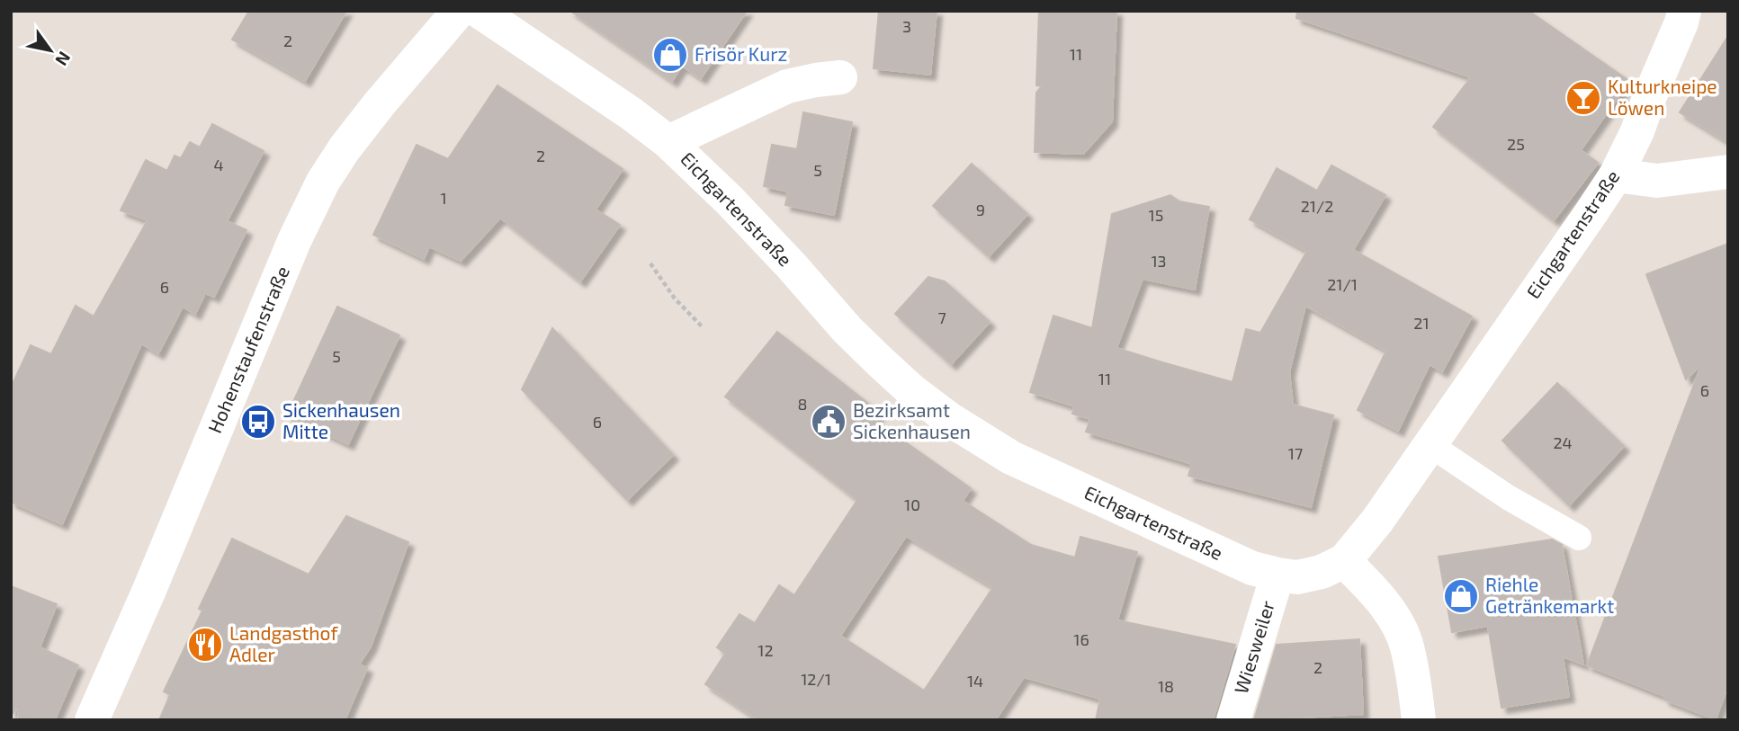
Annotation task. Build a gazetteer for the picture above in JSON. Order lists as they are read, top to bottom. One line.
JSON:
{"streets":{"street":["Eichgartenstraße","Hohenstaufenstraße","Wiesweiler"]},"crossings":[["Eichgartenstraße","Wiesweiler"]],"places":{"shop":["Frisör Kurz","Riehle Getränkemarkt"],"bar":["Kulturkneipe Löwen"],"bus stop":["Sickenhausen Mitte"],"public building":["Bezirksamt Sickenhausen"],"restaurant":["Landgasthof Adler"]},"house_numbers":["3","2","11","25","2","4","5","1","21/2","9","15","13","21/1","6","7","21","5","11","6","8","6","24","17","10","16","12","2","12/1","14","18"],"north":"bottom right"}
